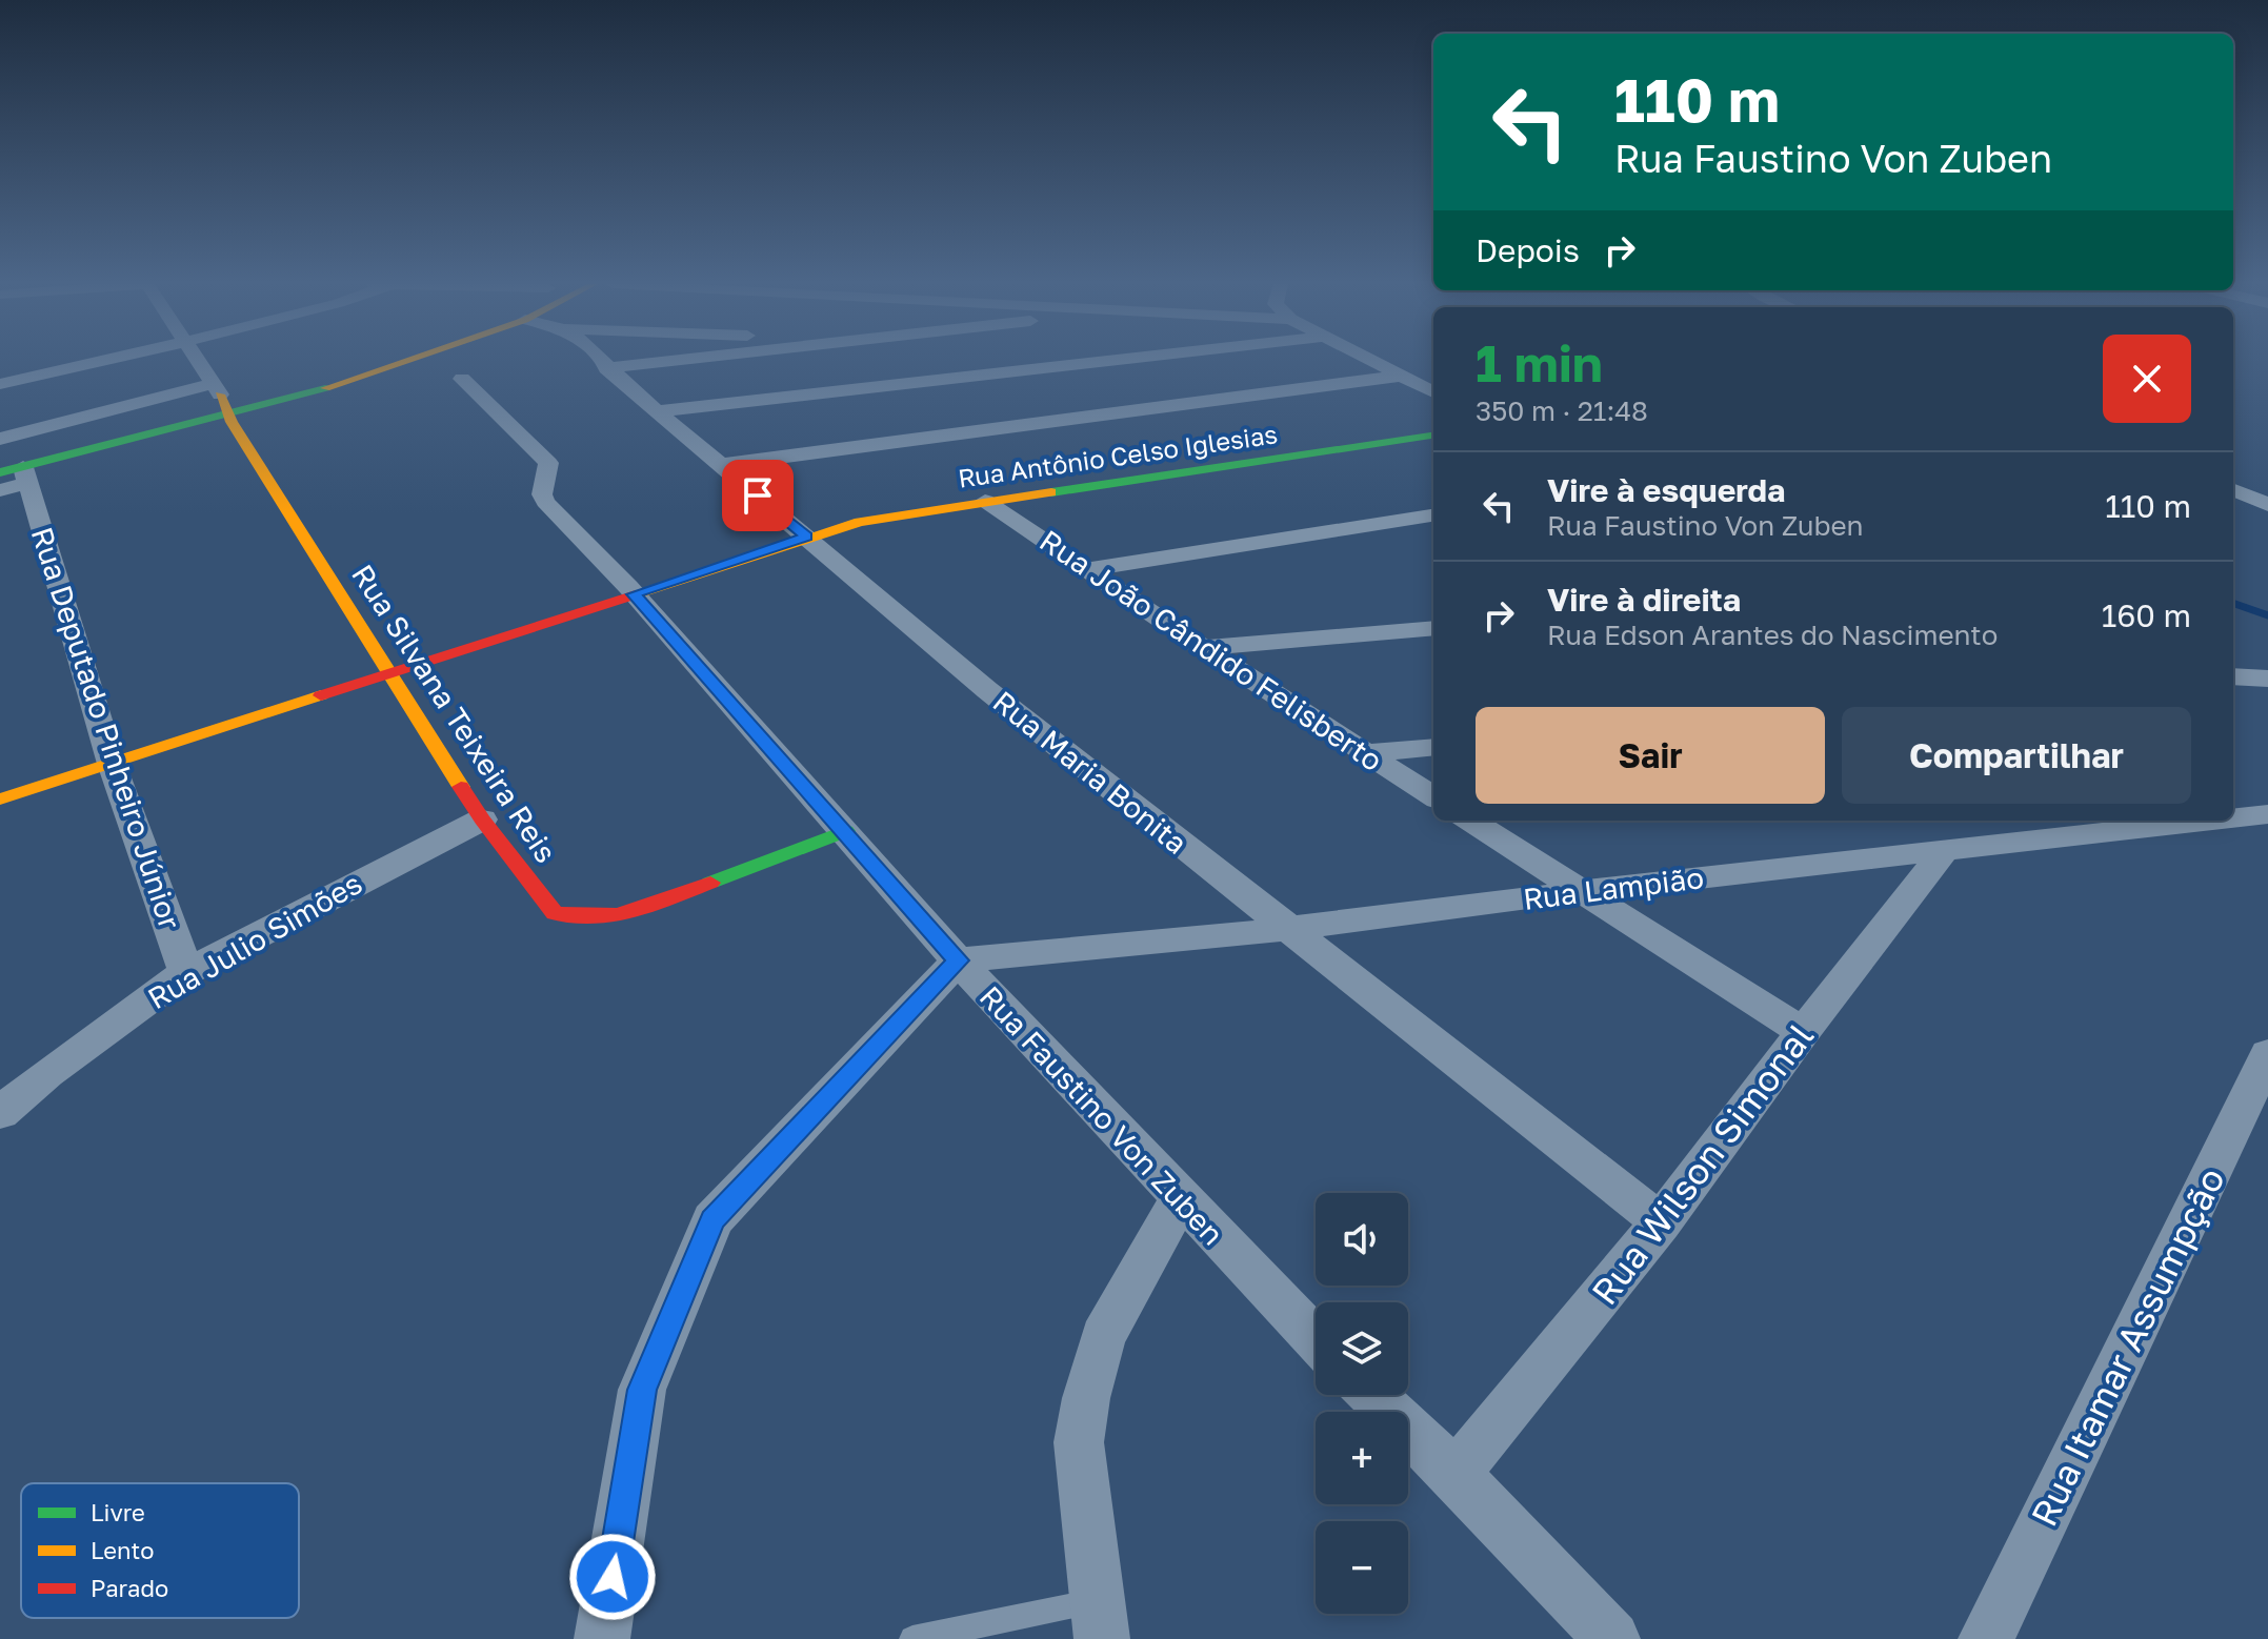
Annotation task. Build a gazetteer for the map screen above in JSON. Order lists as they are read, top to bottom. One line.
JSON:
{"streets":{"street":["Rua Antônio Celso Iglesias","Rua João Cândido Felisberto","Rua Silvana Teixeira Reis","Rua Deputado Pinheiro Júnior","Rua Maria Bonita","Rua Lampião","Rua Julio Simões","Rua Faustino Von Zuben","Rua Wilson Simonal","Rua Itamar Assumpção"]},"crossings":[["Rua Antônio Celso Iglesias","Rua João Cândido Felisberto"],["Rua Antônio Celso Iglesias","Rua Silvana Teixeira Reis"],["Rua Antônio Celso Iglesias","Rua Deputado Pinheiro Júnior"],["Rua Antônio Celso Iglesias","Rua Maria Bonita"],["Rua Antônio Celso Iglesias","Rua Faustino Von Zuben"],["Rua Silvana Teixeira Reis","Rua Julio Simões"],["Rua Silvana Teixeira Reis","Rua Faustino Von Zuben"],["Rua Deputado Pinheiro Júnior","Rua Julio Simões"],["Rua Maria Bonita","Rua Lampião"],["Rua Maria Bonita","Rua Wilson Simonal"],["Rua Lampião","Rua Faustino Von Zuben"],["Rua Lampião","Rua Wilson Simonal"]],"legend":["Livre","Lento","Parado"],"page":{"turn":["110 m","Rua Faustino Von Zuben"],"then":"Depois","heading":["1 min","350 m · 21:48"],"list":[{"name":"Vire à esquerda","note":"Rua Faustino Von Zuben","value":"110 m"},{"name":"Vire à direita","note":"Rua Edson Arantes do Nascimento","value":"160 m"}],"buttons":["Sair","Compartilhar"],"map_buttons":["+","−"]}}
